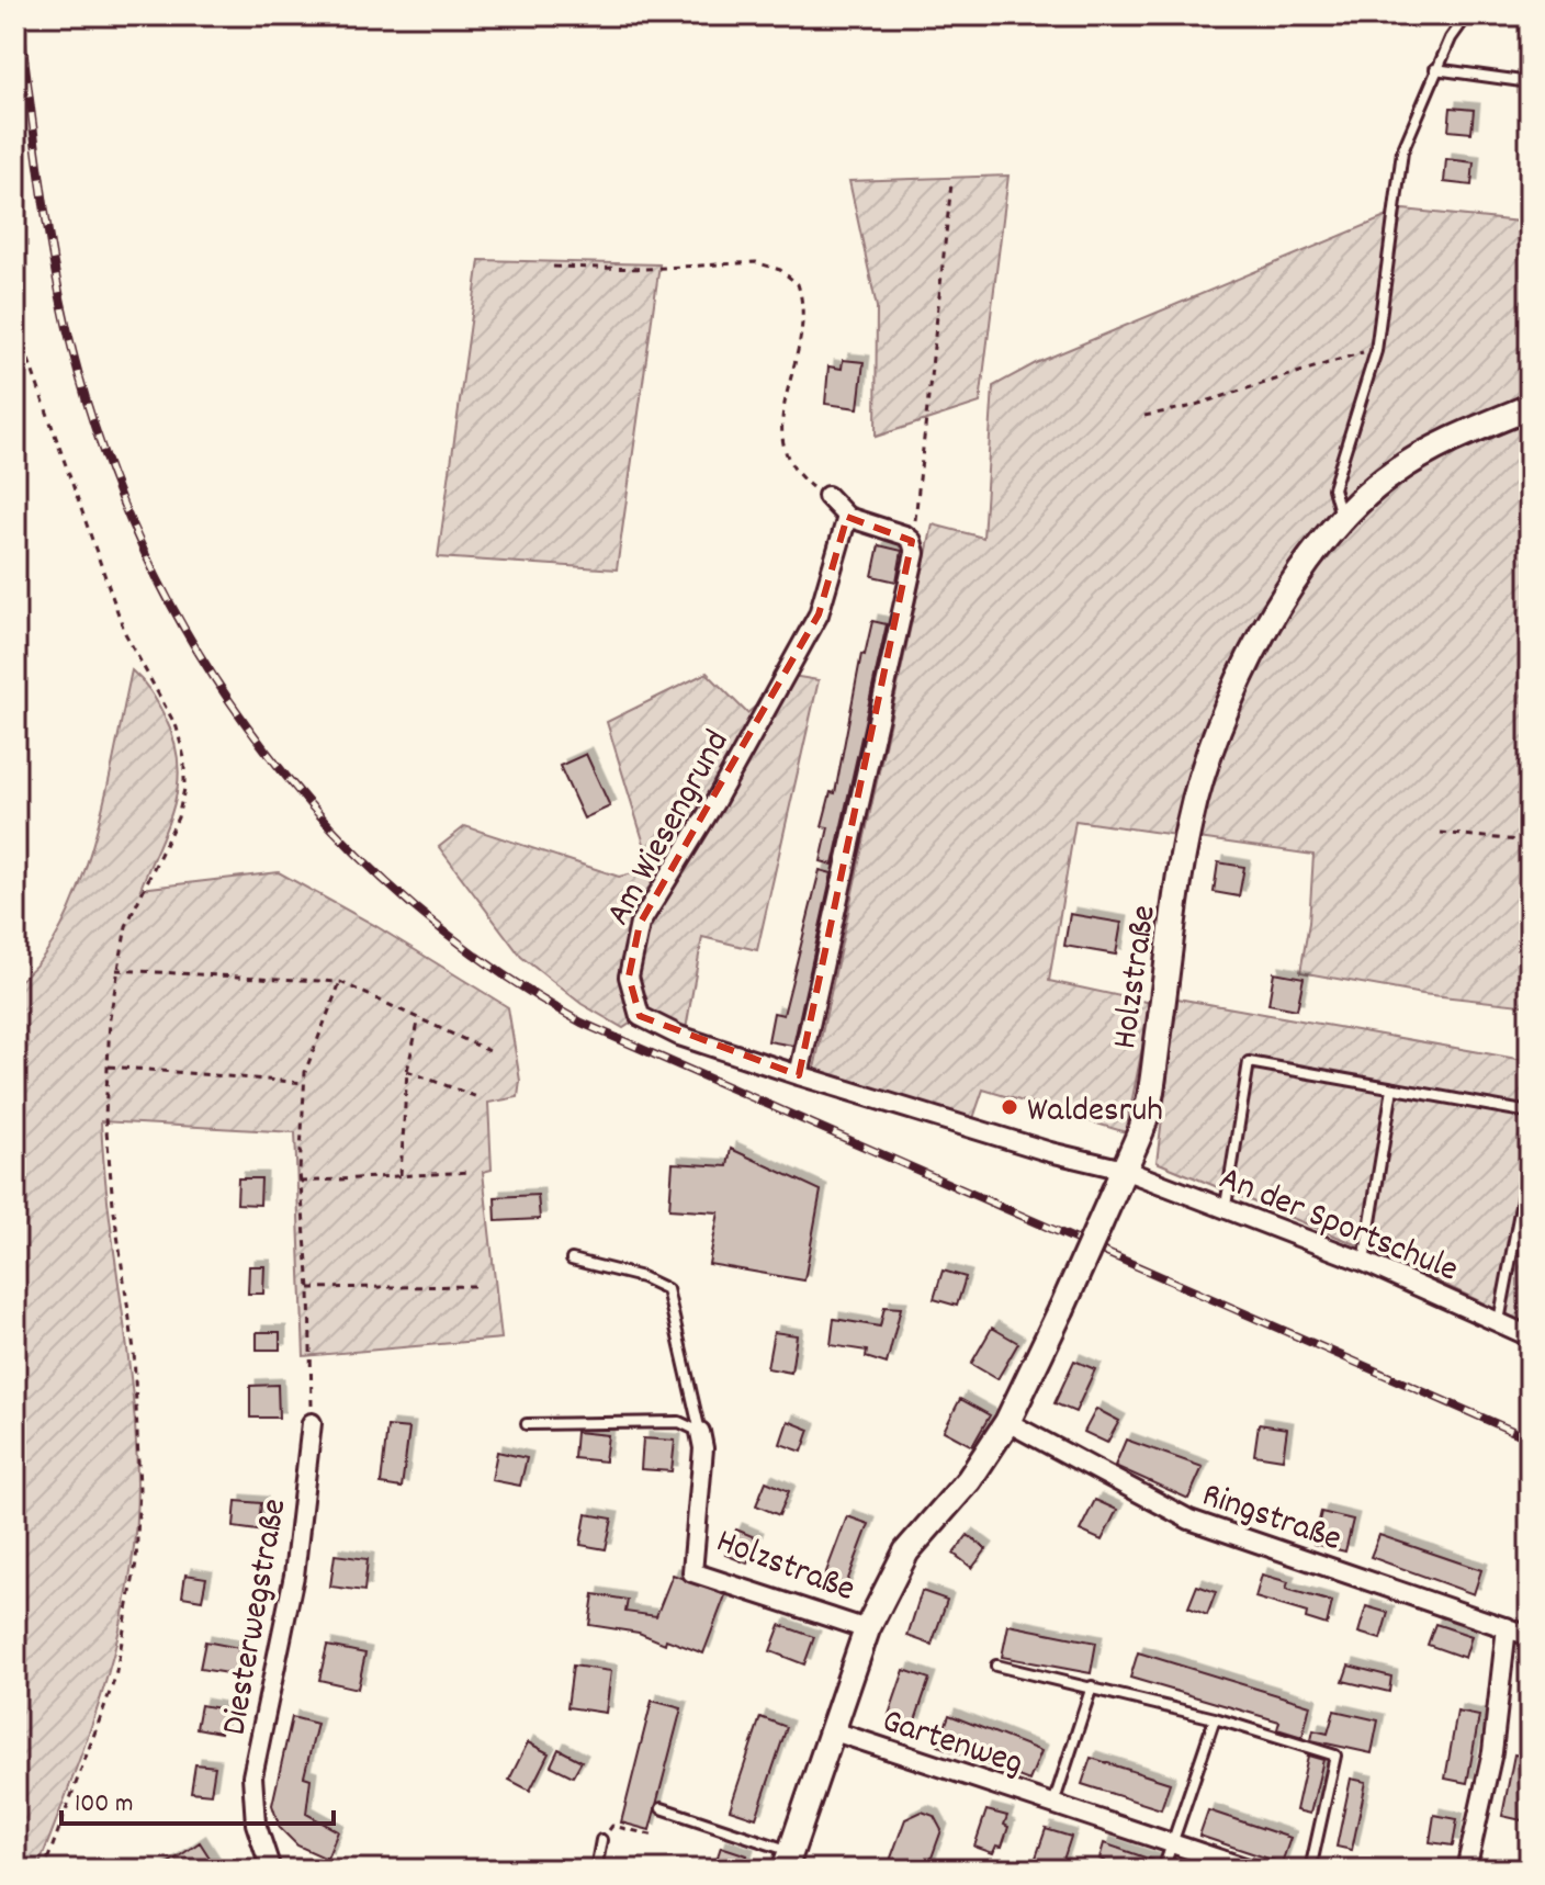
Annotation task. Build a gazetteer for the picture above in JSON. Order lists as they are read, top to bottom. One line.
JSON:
{"streets":{"street":["Am Wiesengrund","Holzstraße","An der Sportschule","Ringstraße","Diesterwegstraße","Gartenweg"]},"crossings":[["Am Wiesengrund","Holzstraße"],["Am Wiesengrund","An der Sportschule"],["Holzstraße","An der Sportschule"],["Holzstraße","Ringstraße"],["Holzstraße","Gartenweg"]],"places":["Waldesruh"],"scale_bar":"100 m"}
